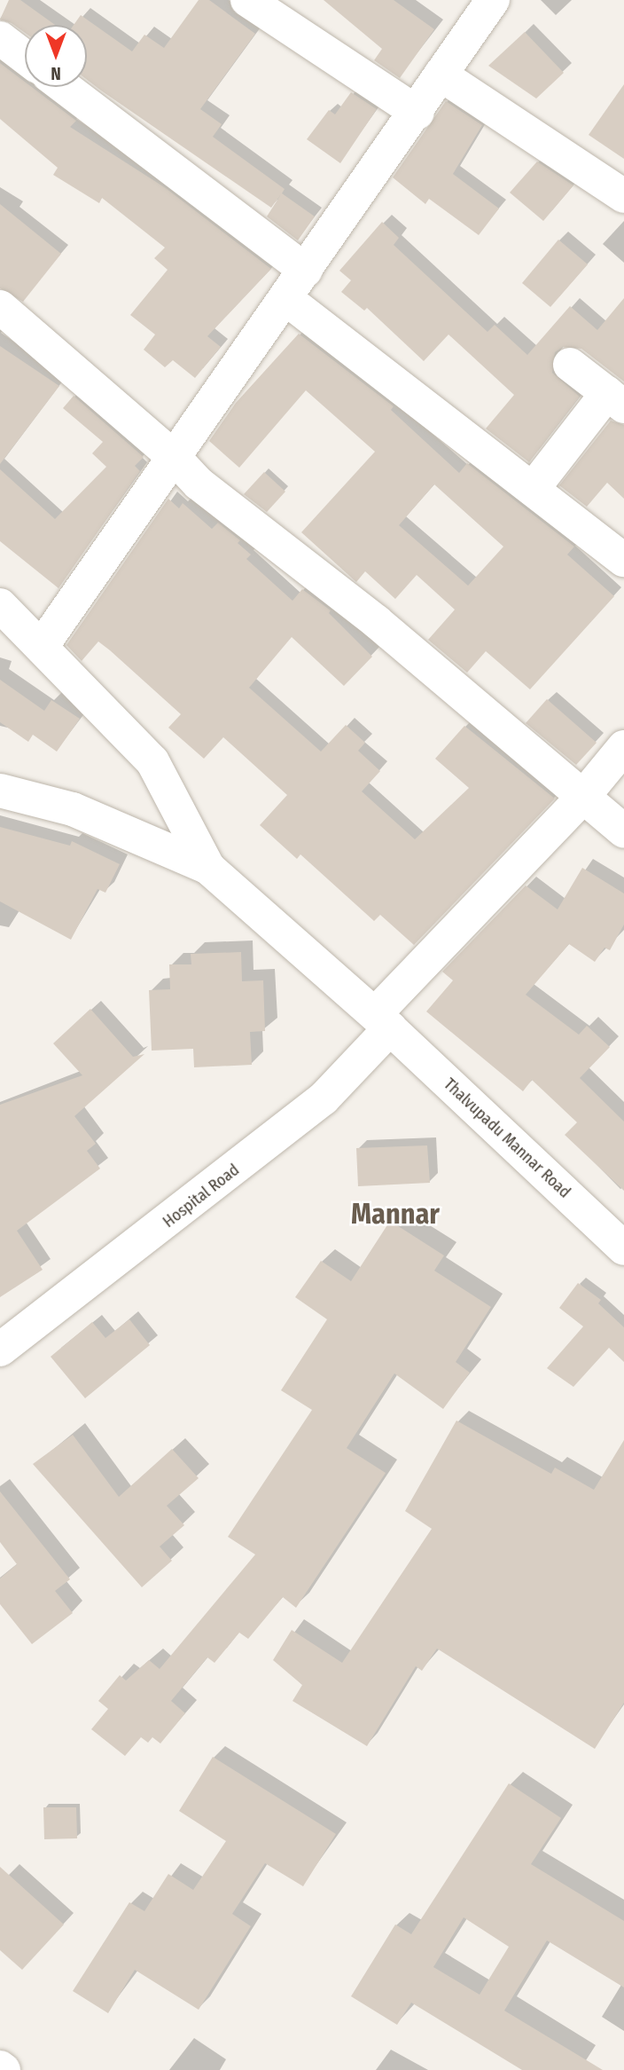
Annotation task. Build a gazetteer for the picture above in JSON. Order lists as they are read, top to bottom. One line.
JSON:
{"streets":{"street":["Thalvupadu Mannar Road","Hospital Road"]},"crossings":[["Thalvupadu Mannar Road","Hospital Road"]],"districts":["Mannar"],"north":"bottom"}
